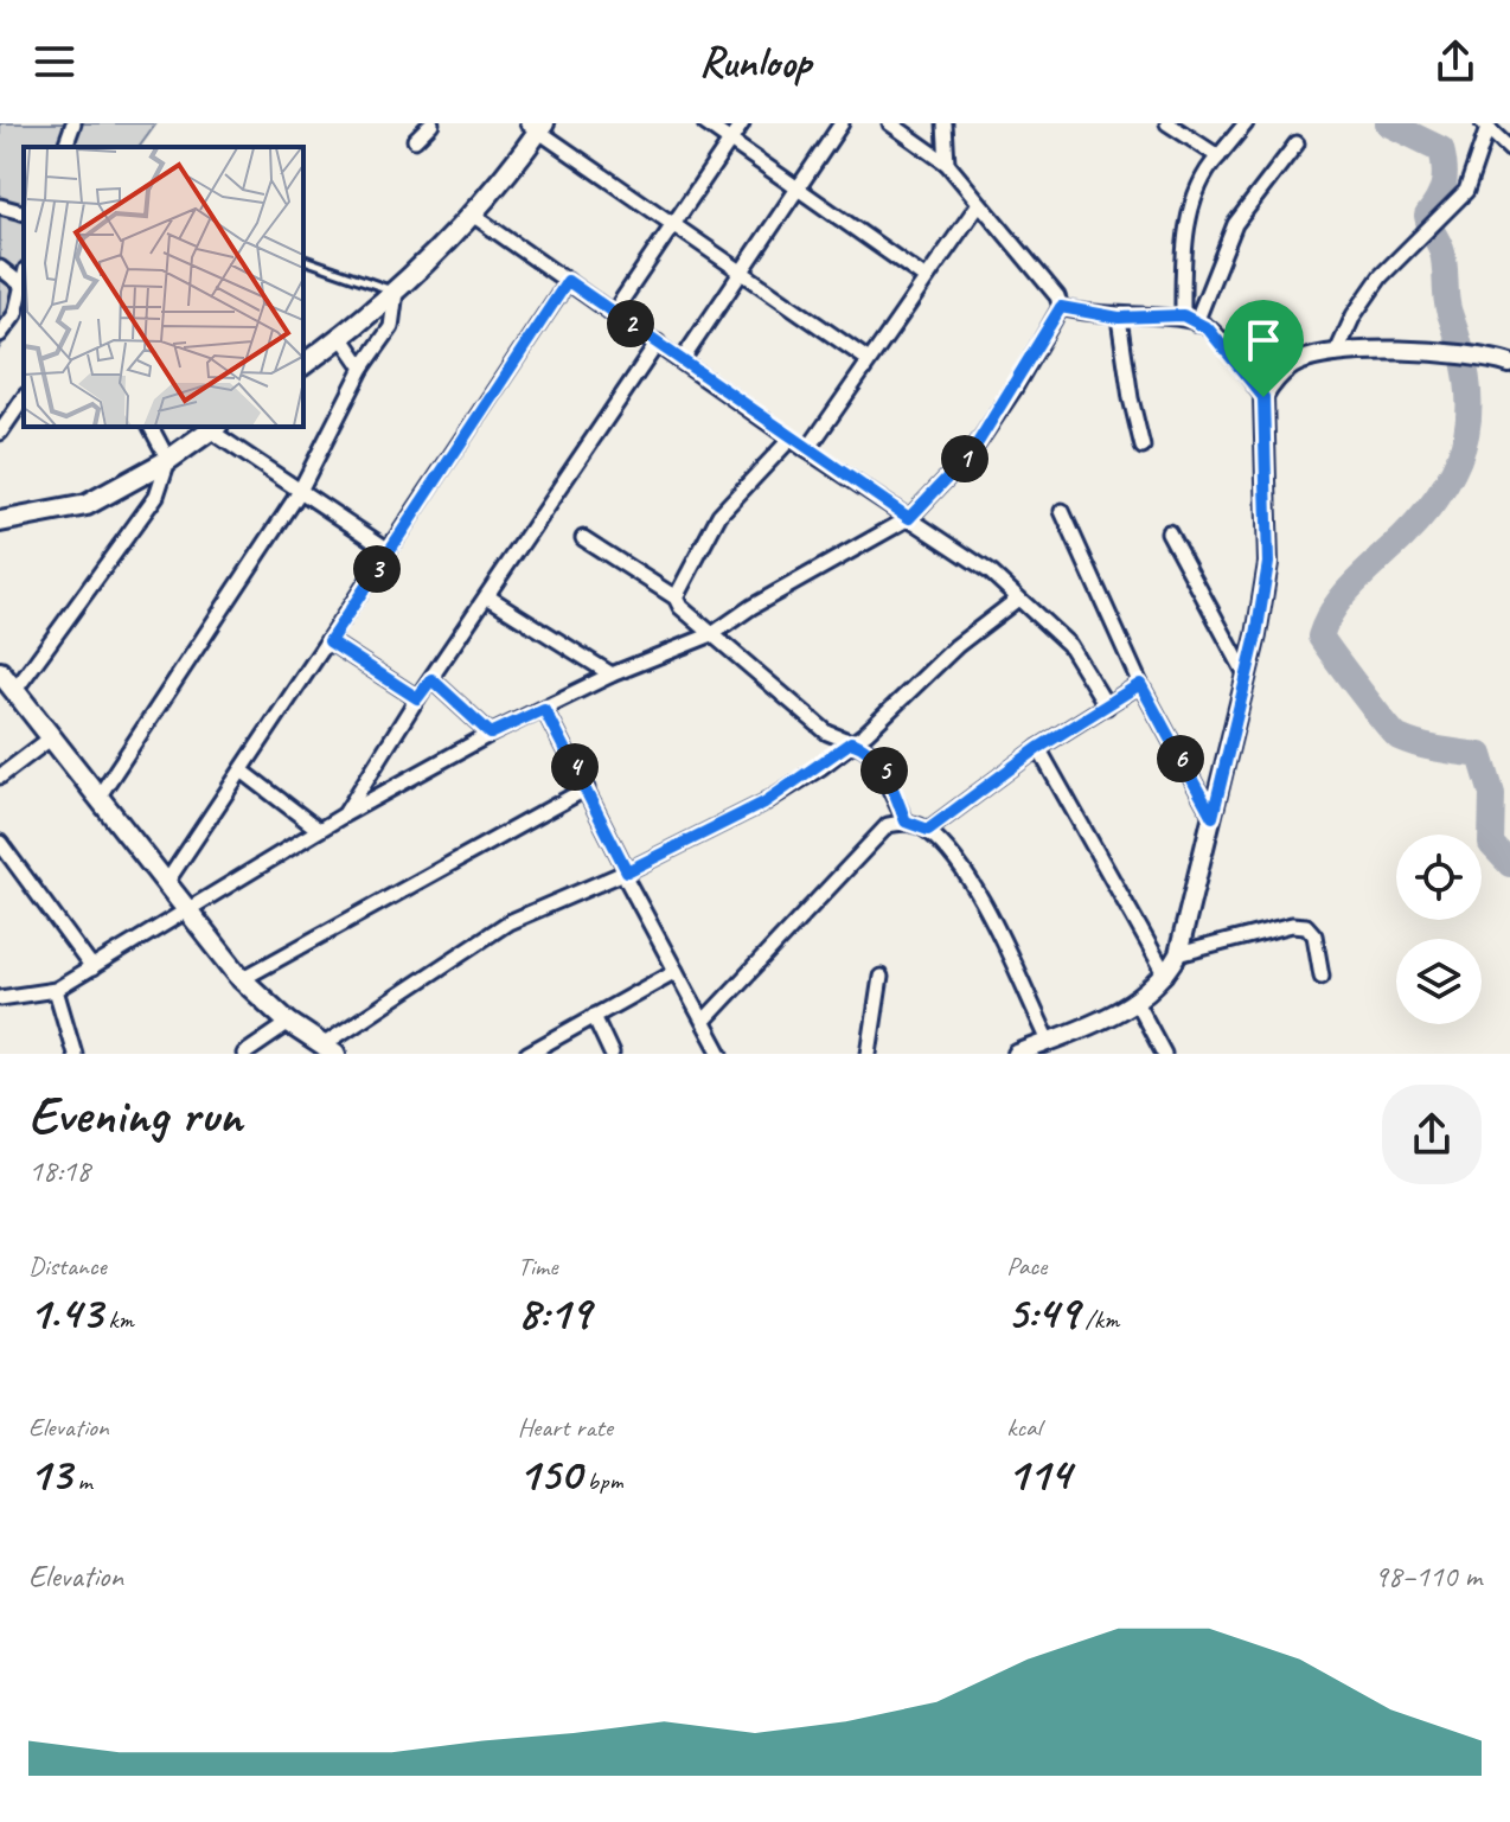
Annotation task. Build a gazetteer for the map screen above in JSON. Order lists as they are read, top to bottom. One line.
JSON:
{"page":{"header":"Runloop","pins":["2","1","3","6","4","5"],"heading":["Evening run","18:18"],"stats":[["Distance","1.43 km"],["Time","8:19"],["Pace","5:49 /km"],["Elevation","13 m"],["Heart rate","150 bpm"],["kcal","114"]],"chart":["Elevation","98–110 m"]}}
